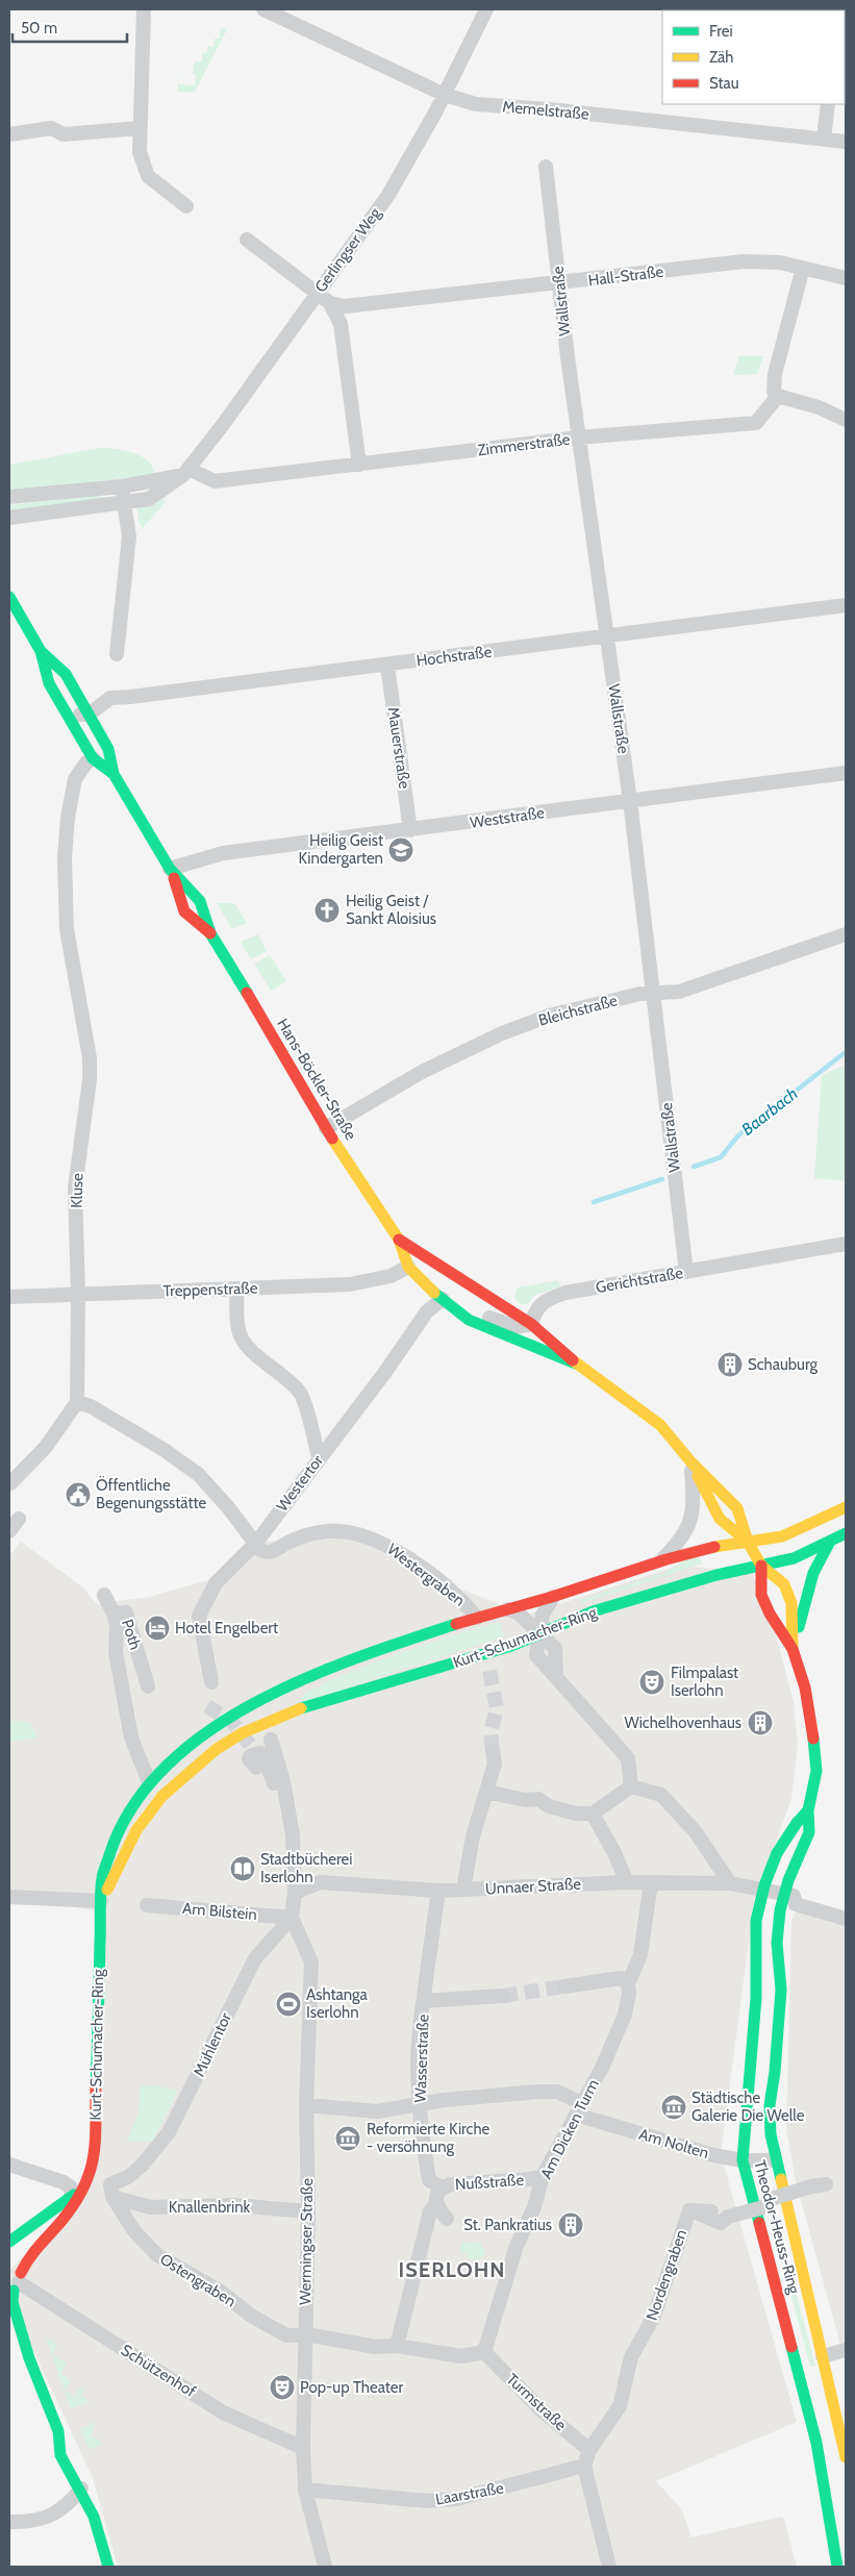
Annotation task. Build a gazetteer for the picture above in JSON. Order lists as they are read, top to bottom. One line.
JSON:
{"streets":{"main road":["Hans-Böckler-Straße","Kurt-Schumacher-Ring","Theodor-Heuss-Ring"],"street":["Memelstraße","Gerlingser Weg","Hall-Straße","Wallstraße","Zimmerstraße","Hochstraße","Mauerstraße","Weststraße","Bleichstraße","Kluse","Gerichtstraße","Treppenstraße","Westertor","Westergraben","Poth","Unnaer Straße","Am Bilstein","Mühlentor","Wasserstraße","Am Dicken Turm","Am Nolten","Nußstraße","Knallenbrink","Wermingser Straße","Nordengraben","Ostengraben","Schützenhof","Turmstraße","Laarstraße"]},"crossings":[["Memelstraße","Gerlingser Weg"],["Gerlingser Weg","Zimmerstraße"],["Hall-Straße","Wallstraße"],["Wallstraße","Zimmerstraße"],["Wallstraße","Hochstraße"],["Wallstraße","Weststraße"],["Wallstraße","Bleichstraße"],["Wallstraße","Gerichtstraße"],["Hochstraße","Mauerstraße"],["Hochstraße","Hans-Böckler-Straße"],["Mauerstraße","Weststraße"],["Weststraße","Hans-Böckler-Straße"],["Bleichstraße","Hans-Böckler-Straße"],["Hans-Böckler-Straße","Kluse"],["Hans-Böckler-Straße","Gerichtstraße"],["Hans-Böckler-Straße","Treppenstraße"],["Hans-Böckler-Straße","Westertor"],["Hans-Böckler-Straße","Kurt-Schumacher-Ring"],["Hans-Böckler-Straße","Theodor-Heuss-Ring"],["Kluse","Treppenstraße"],["Westertor","Westergraben"],["Westergraben","Kurt-Schumacher-Ring"],["Kurt-Schumacher-Ring","Theodor-Heuss-Ring"],["Kurt-Schumacher-Ring","Schützenhof"],["Unnaer Straße","Wasserstraße"],["Unnaer Straße","Am Dicken Turm"],["Unnaer Straße","Theodor-Heuss-Ring"],["Am Bilstein","Mühlentor"],["Am Bilstein","Wermingser Straße"],["Mühlentor","Knallenbrink"],["Mühlentor","Wermingser Straße"],["Mühlentor","Ostengraben"],["Wasserstraße","Am Nolten"],["Wasserstraße","Nußstraße"],["Am Dicken Turm","Am Nolten"],["Am Dicken Turm","Nußstraße"],["Am Dicken Turm","Turmstraße"],["Am Nolten","Theodor-Heuss-Ring"],["Am Nolten","Wermingser Straße"],["Knallenbrink","Wermingser Straße"],["Knallenbrink","Ostengraben"],["Wermingser Straße","Ostengraben"],["Wermingser Straße","Schützenhof"],["Wermingser Straße","Laarstraße"],["Nordengraben","Turmstraße"]],"districts":["ISERLOHN"],"water":["Baarbach"],"places":{"school or university":["Heilig Geist Kindergarten"],"church":["Heilig Geist / Sankt Aloisius"],"building":["Schauburg","Wichelhovenhaus","St. Pankratius"],"public building":["Öffentliche Begenungsstätte"],"hotel":["Hotel Engelbert"],"theatre":["Filmpalast Iserlohn","Pop-up Theater"],"library":["Stadtbücherei Iserlohn"],"sports":["Ashtanga Iserlohn"],"museum":["Städtische Galerie Die Welle","Reformierte Kirche - versöhnung"]},"legend":["Frei","Zäh","Stau"],"scale_bar":"50 m"}
